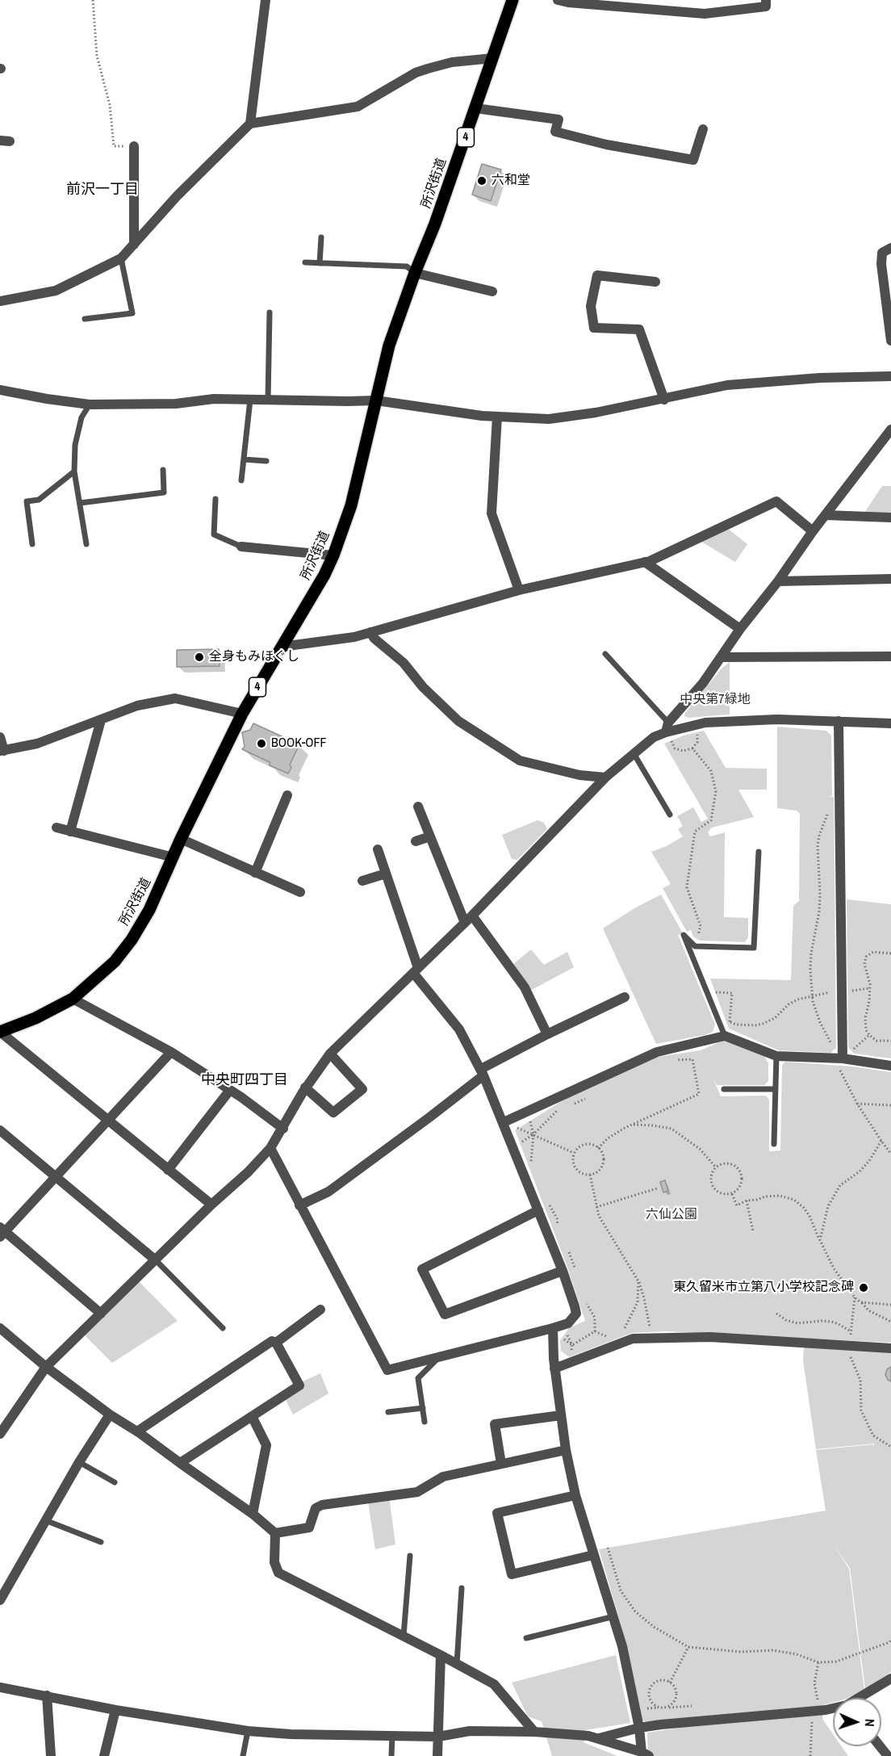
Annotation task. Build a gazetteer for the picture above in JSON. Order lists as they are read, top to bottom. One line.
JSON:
{"streets":{"main road":["4","所沢街道"]},"districts":["前沢一丁目","中央町四丁目"],"parks":["中央第7緑地","六仙公園"],"places":["六和堂","全身もみほぐし","BOOK-OFF","東久留米市立第八小学校記念碑"],"north":"right"}
